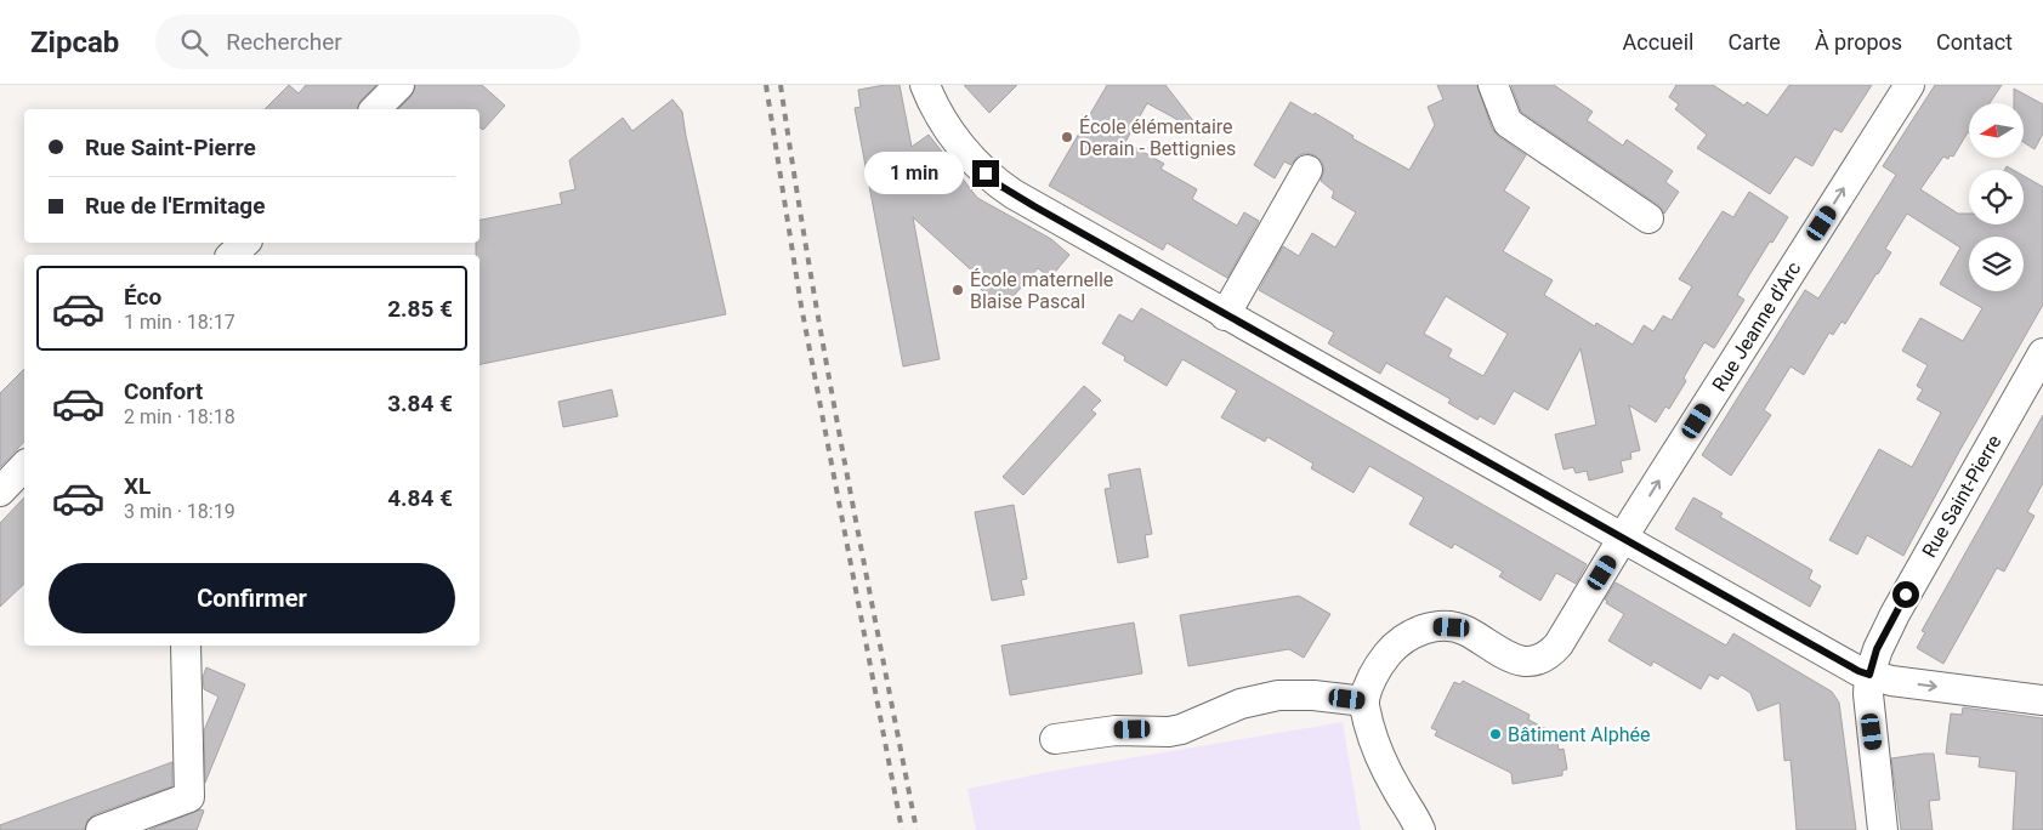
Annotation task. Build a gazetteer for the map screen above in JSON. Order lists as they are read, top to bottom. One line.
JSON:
{"streets":{"street":["Rue Jeanne d'Arc","Rue Saint-Pierre"]},"one_way":["Rue Jeanne d'Arc"],"places":["École élémentaire Derain - Bettignies","École maternelle Blaise Pascal","Bâtiment Alphée"],"north":"left","page":{"header":"Zipcab","search":"Rechercher","nav":["Accueil","Carte","À propos","Contact"],"banner":["Rue Saint-Pierre","Rue de l'Ermitage"],"bubble":"1 min","list":[{"name":"Éco","note":"1 min · 18:17","value":"2.85 €"},{"name":"Confort","note":"2 min · 18:18","value":"3.84 €"},{"name":"XL","note":"3 min · 18:19","value":"4.84 €"}],"buttons":"Confirmer"}}
